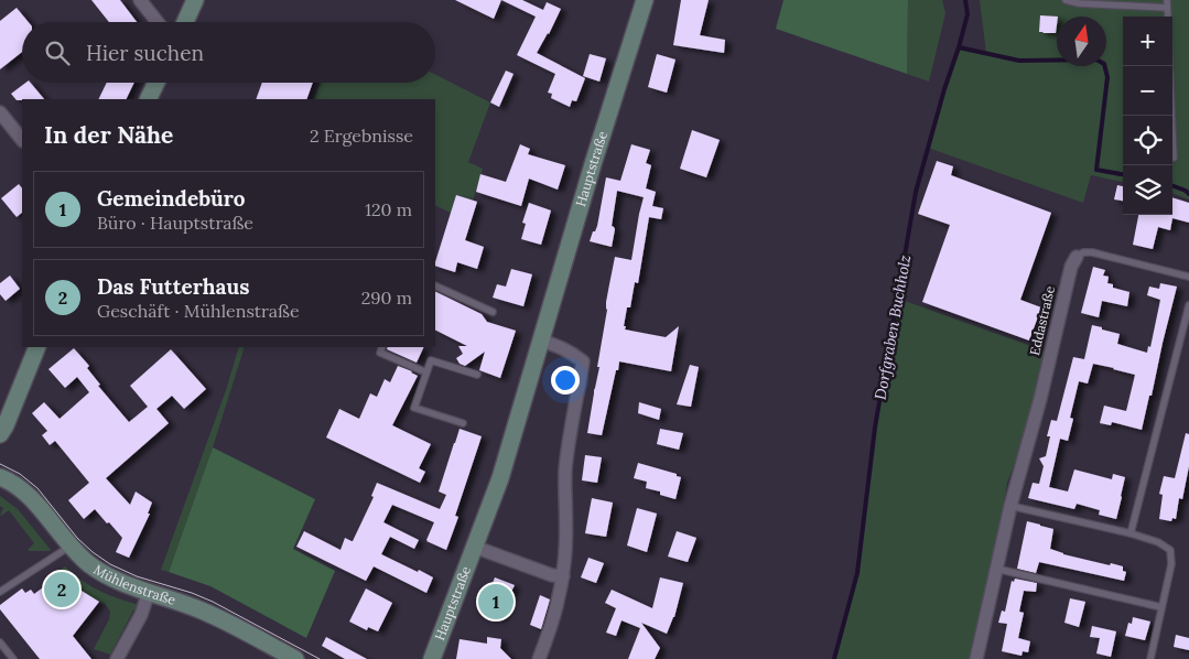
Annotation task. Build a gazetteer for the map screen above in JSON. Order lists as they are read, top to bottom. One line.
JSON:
{"streets":{"main road":["Hauptstraße","Mühlenstraße"],"street":["Eddastraße"]},"water":["Dorfgraben Buchholz"],"north":"top","page":{"map_buttons":["+","−"],"search":"Hier suchen","heading":["In der Nähe","2 Ergebnisse"],"list":[{"mark":"1","name":"Gemeindebüro","note":"Büro · Hauptstraße","value":"120 m"},{"mark":"2","name":"Das Futterhaus","note":"Geschäft · Mühlenstraße","value":"290 m"}],"pins":["2","1"]}}
